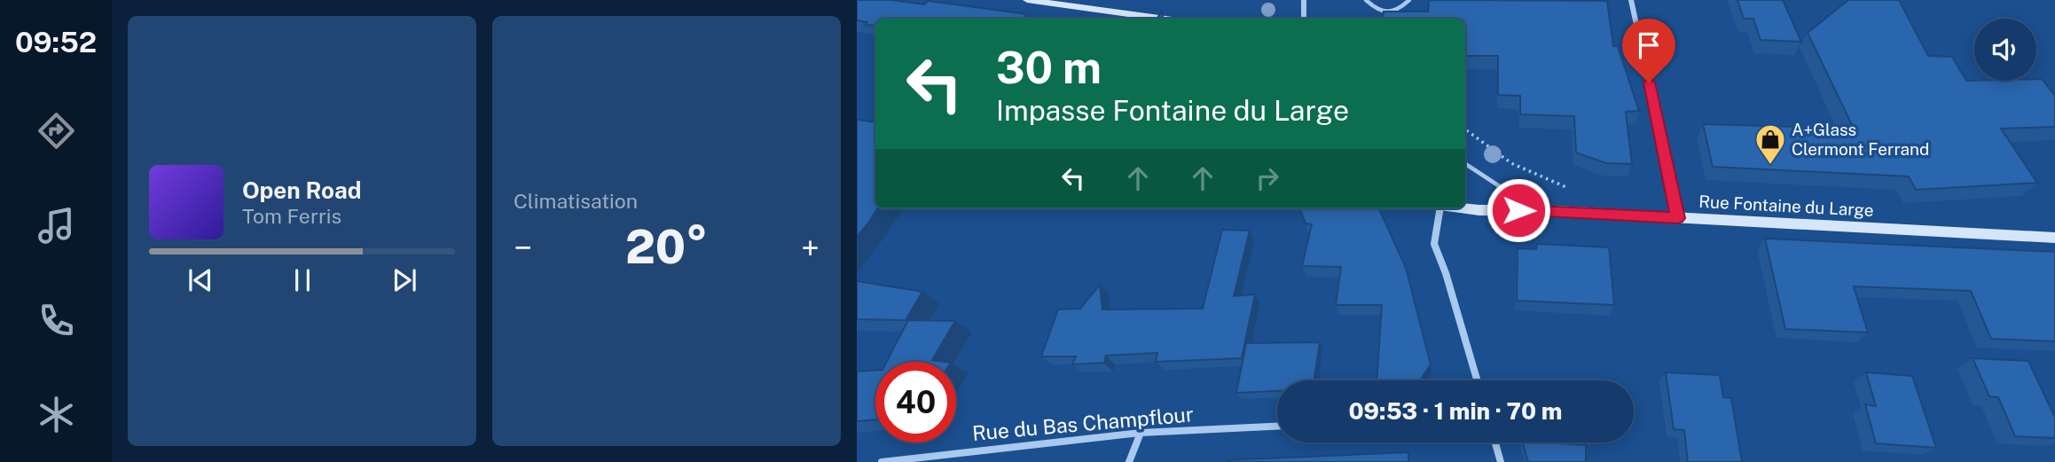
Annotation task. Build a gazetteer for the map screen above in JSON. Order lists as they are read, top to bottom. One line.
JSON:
{"streets":{"street":["Rue Fontaine du Large","Rue du Bas Champflour"]},"places":{"shop":["A+Glass Clermont Ferrand"]},"page":{"tabs":"09:52","tile":"Climatisation","turn":["30 m","Impasse Fontaine du Large"],"song":["Open Road","Tom Ferris"],"heat":["−","20°","+"],"limit":"40","trip":"09:53 · 1 min · 70 m"}}
